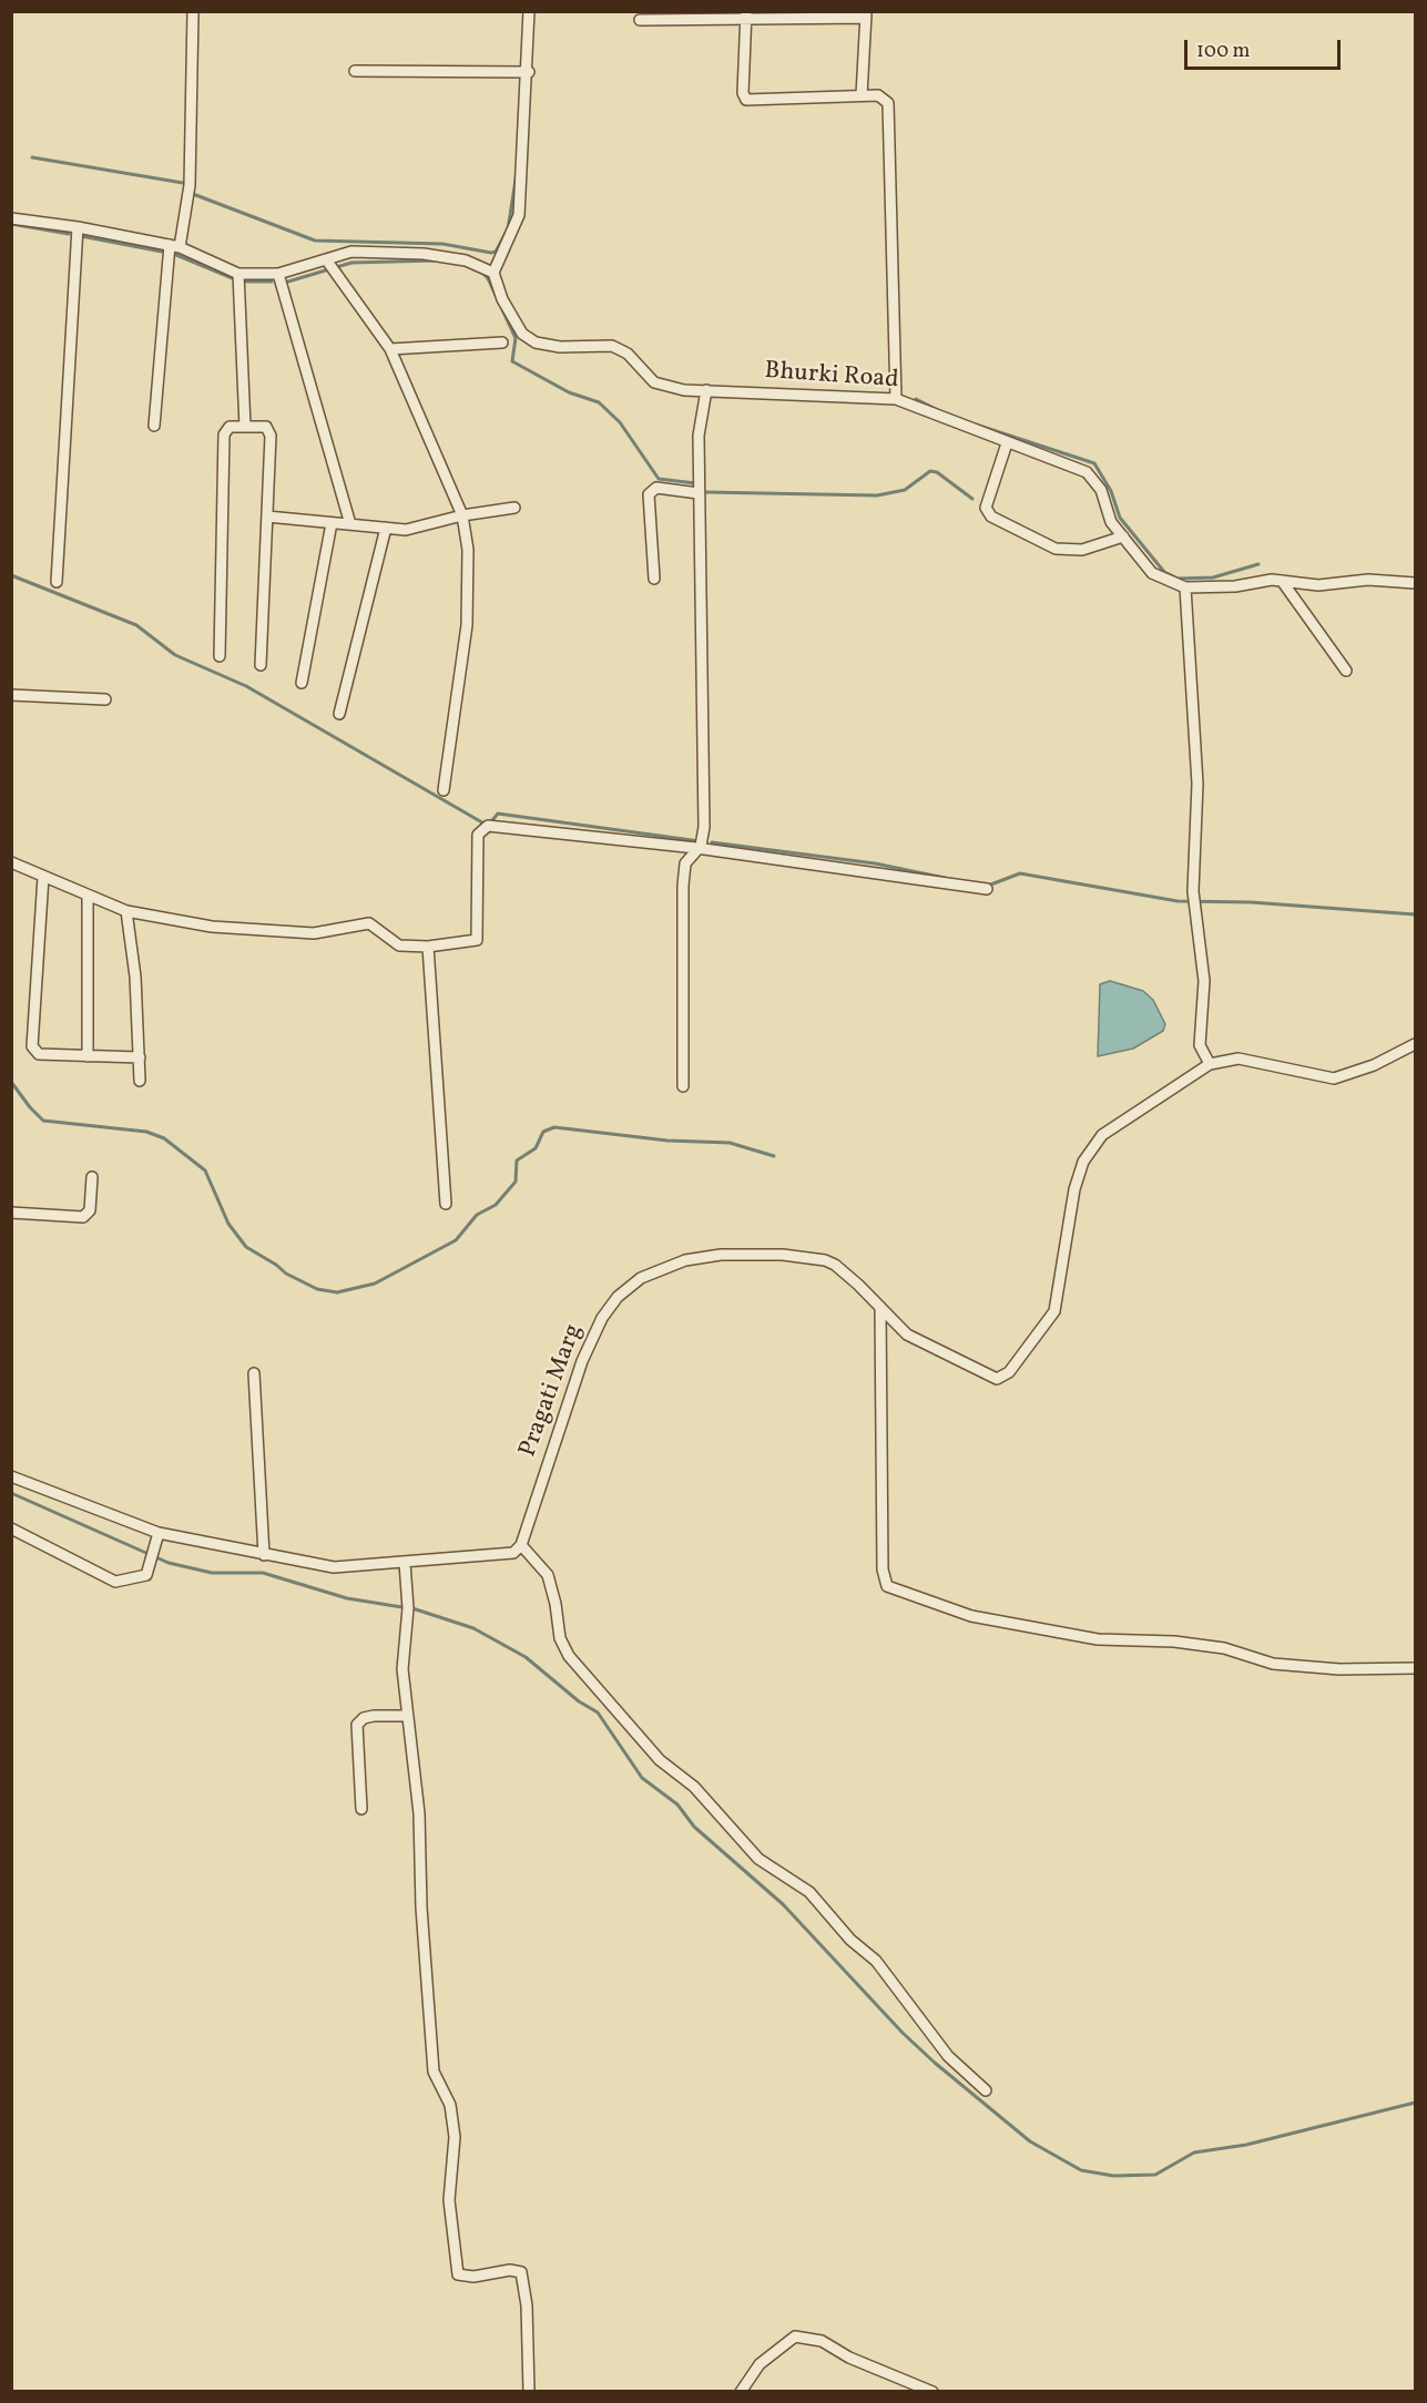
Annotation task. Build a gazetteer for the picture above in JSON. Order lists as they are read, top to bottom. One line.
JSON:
{"streets":{"street":["Bhurki Road","Pragati Marg"]},"scale_bar":"100 m"}
